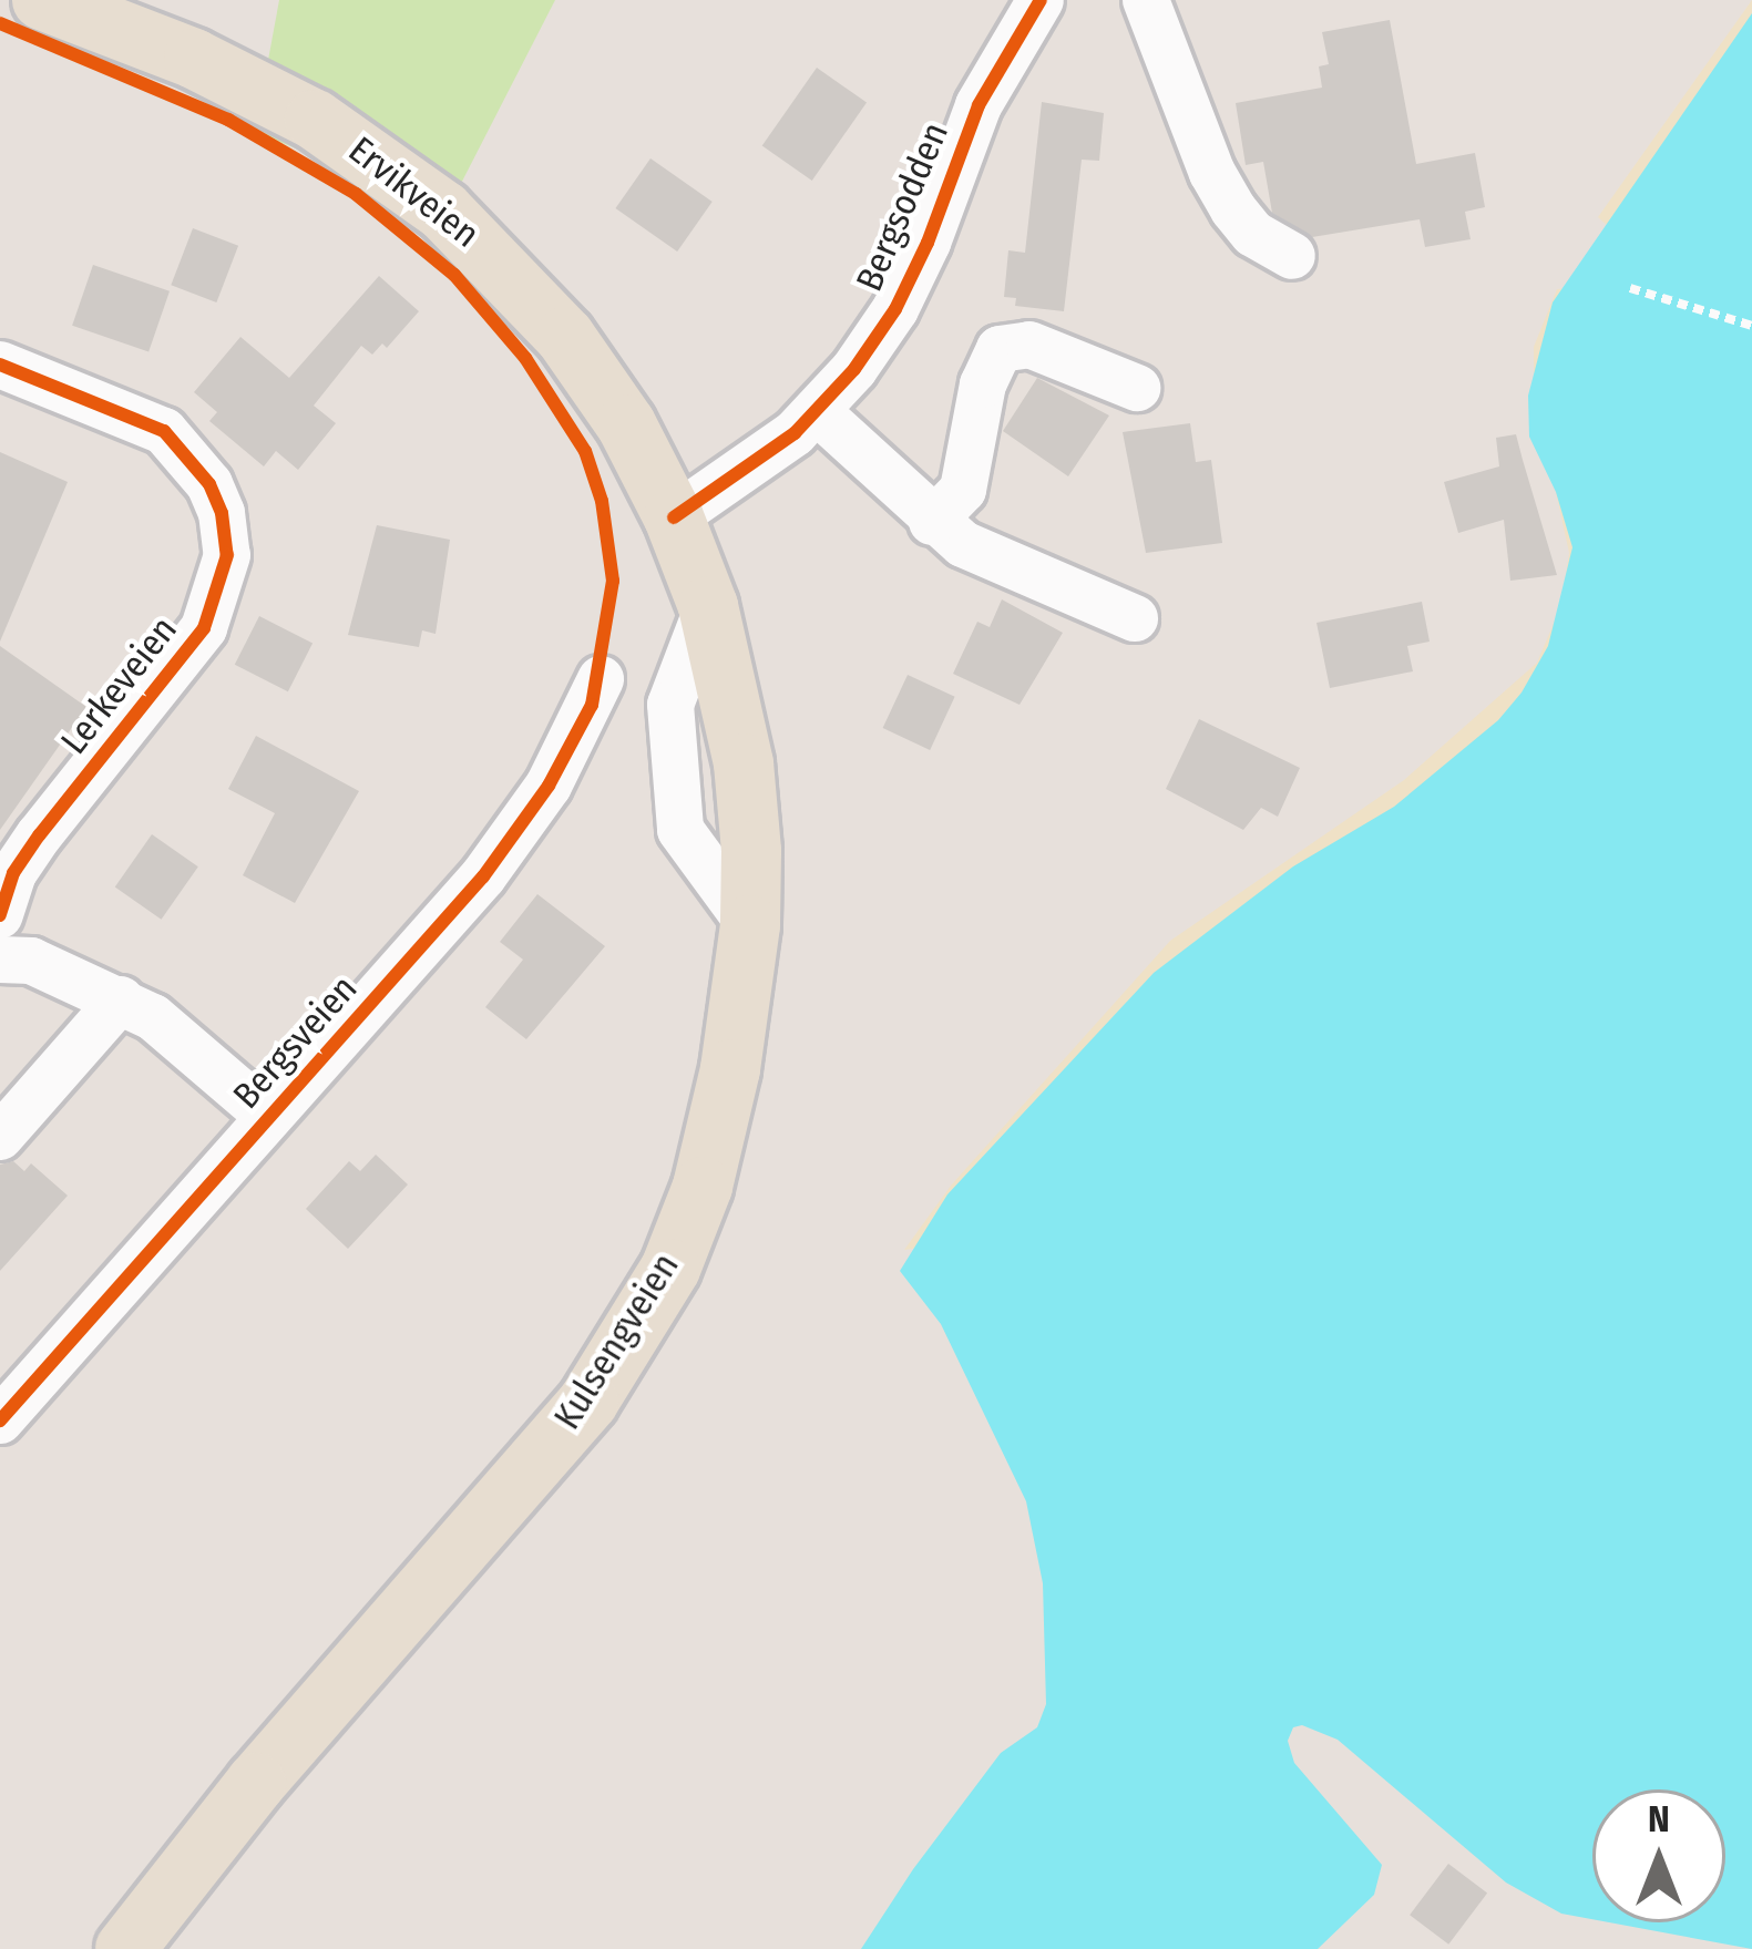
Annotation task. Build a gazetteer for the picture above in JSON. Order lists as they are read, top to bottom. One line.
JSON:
{"streets":{"main road":["Ervikveien","Kulsengveien"],"street":["Bergsodden","Lerkeveien","Bergsveien"]},"crossings":[["Ervikveien","Bergsodden"],["Ervikveien","Kulsengveien"],["Bergsodden","Kulsengveien"]],"north":"top"}
